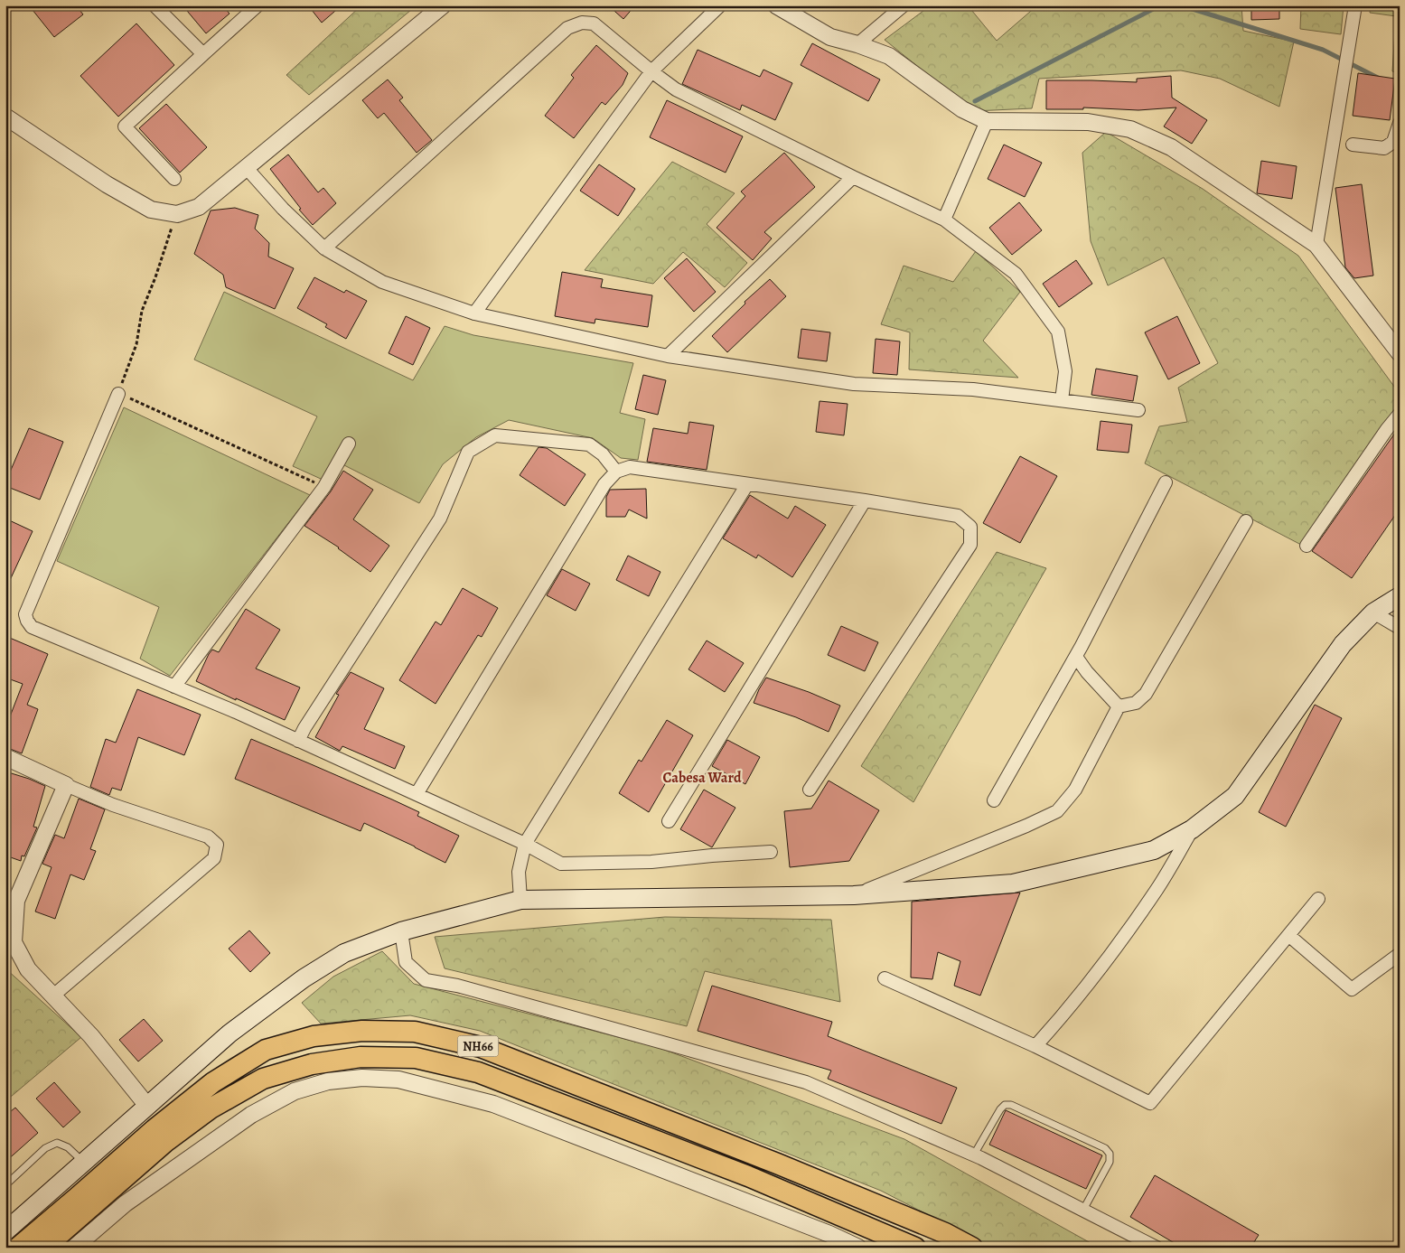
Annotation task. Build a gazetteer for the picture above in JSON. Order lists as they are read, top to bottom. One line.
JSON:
{"streets":{"highway":["NH66"]},"districts":["Cabesa Ward"]}
